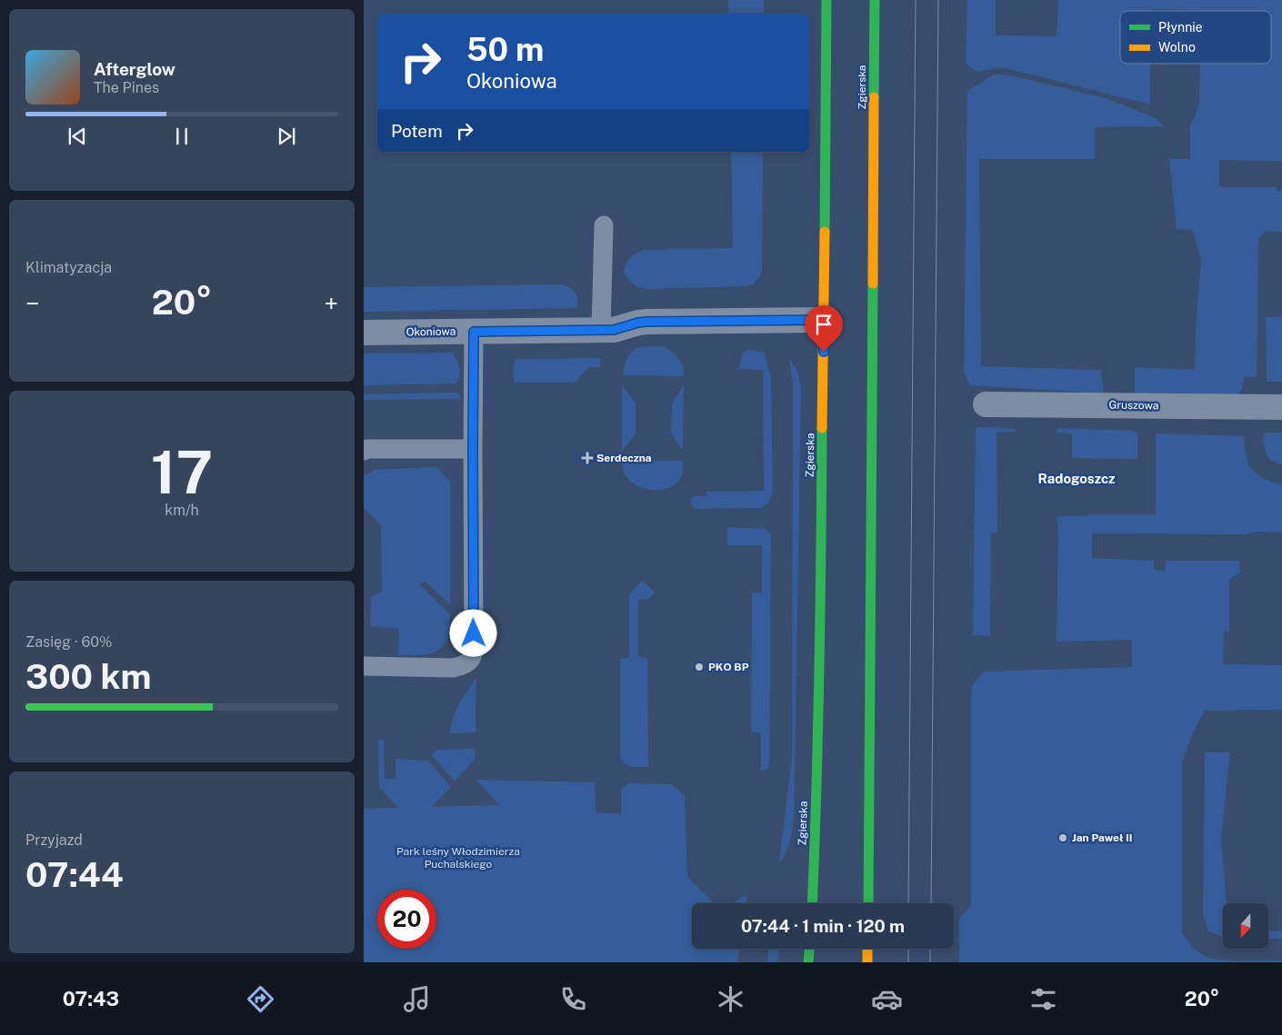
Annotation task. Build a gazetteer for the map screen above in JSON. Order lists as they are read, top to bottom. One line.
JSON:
{"streets":{"main road":["Zgierska"],"street":["Okoniowa","Gruszowa"]},"crossings":[["Zgierska","Okoniowa"]],"districts":["Radogoszcz"],"parks":["Park leśny Włodzimierza Puchalskiego"],"places":{"health":["Serdeczna"],"other":["PKO BP","Jan Paweł II"]},"legend":["Płynnie","Wolno"],"north":"bottom","page":{"turn":["50 m","Okoniowa"],"song":["Afterglow","The Pines"],"then":"Potem","tile":["Klimatyzacja",["17","km/h"],["Zasięg · 60%","300 km"],["Przyjazd","07:44"]],"heat":["−","20°","+"],"limit":"20","trip":"07:44 · 1 min · 120 m","tabs":["07:43","20°"]}}
